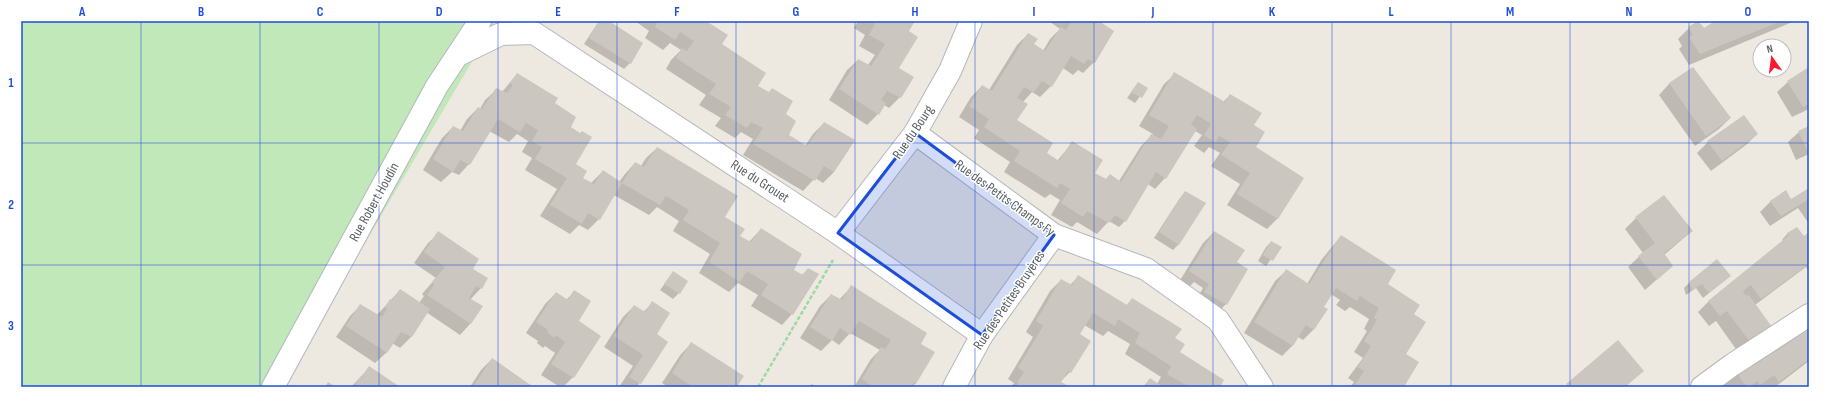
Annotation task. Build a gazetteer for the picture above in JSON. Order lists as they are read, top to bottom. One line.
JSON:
{"streets":{"street":["Rue du Bourg","Rue du Grouet","Rue des Petits Champs Fy","Rue Robert Houdin","Rue des Petites Bruyères"]},"crossings":[["Rue du Bourg","Rue du Grouet"],["Rue du Bourg","Rue des Petits Champs Fy"],["Rue du Grouet","Rue Robert Houdin"],["Rue du Grouet","Rue des Petites Bruyères"],["Rue des Petits Champs Fy","Rue des Petites Bruyères"]],"north":"top","grid":{"columns":["A","B","C","D","E","F","G","H","I","J","K","L","M","N","O"],"rows":["1","2","3"]}}
